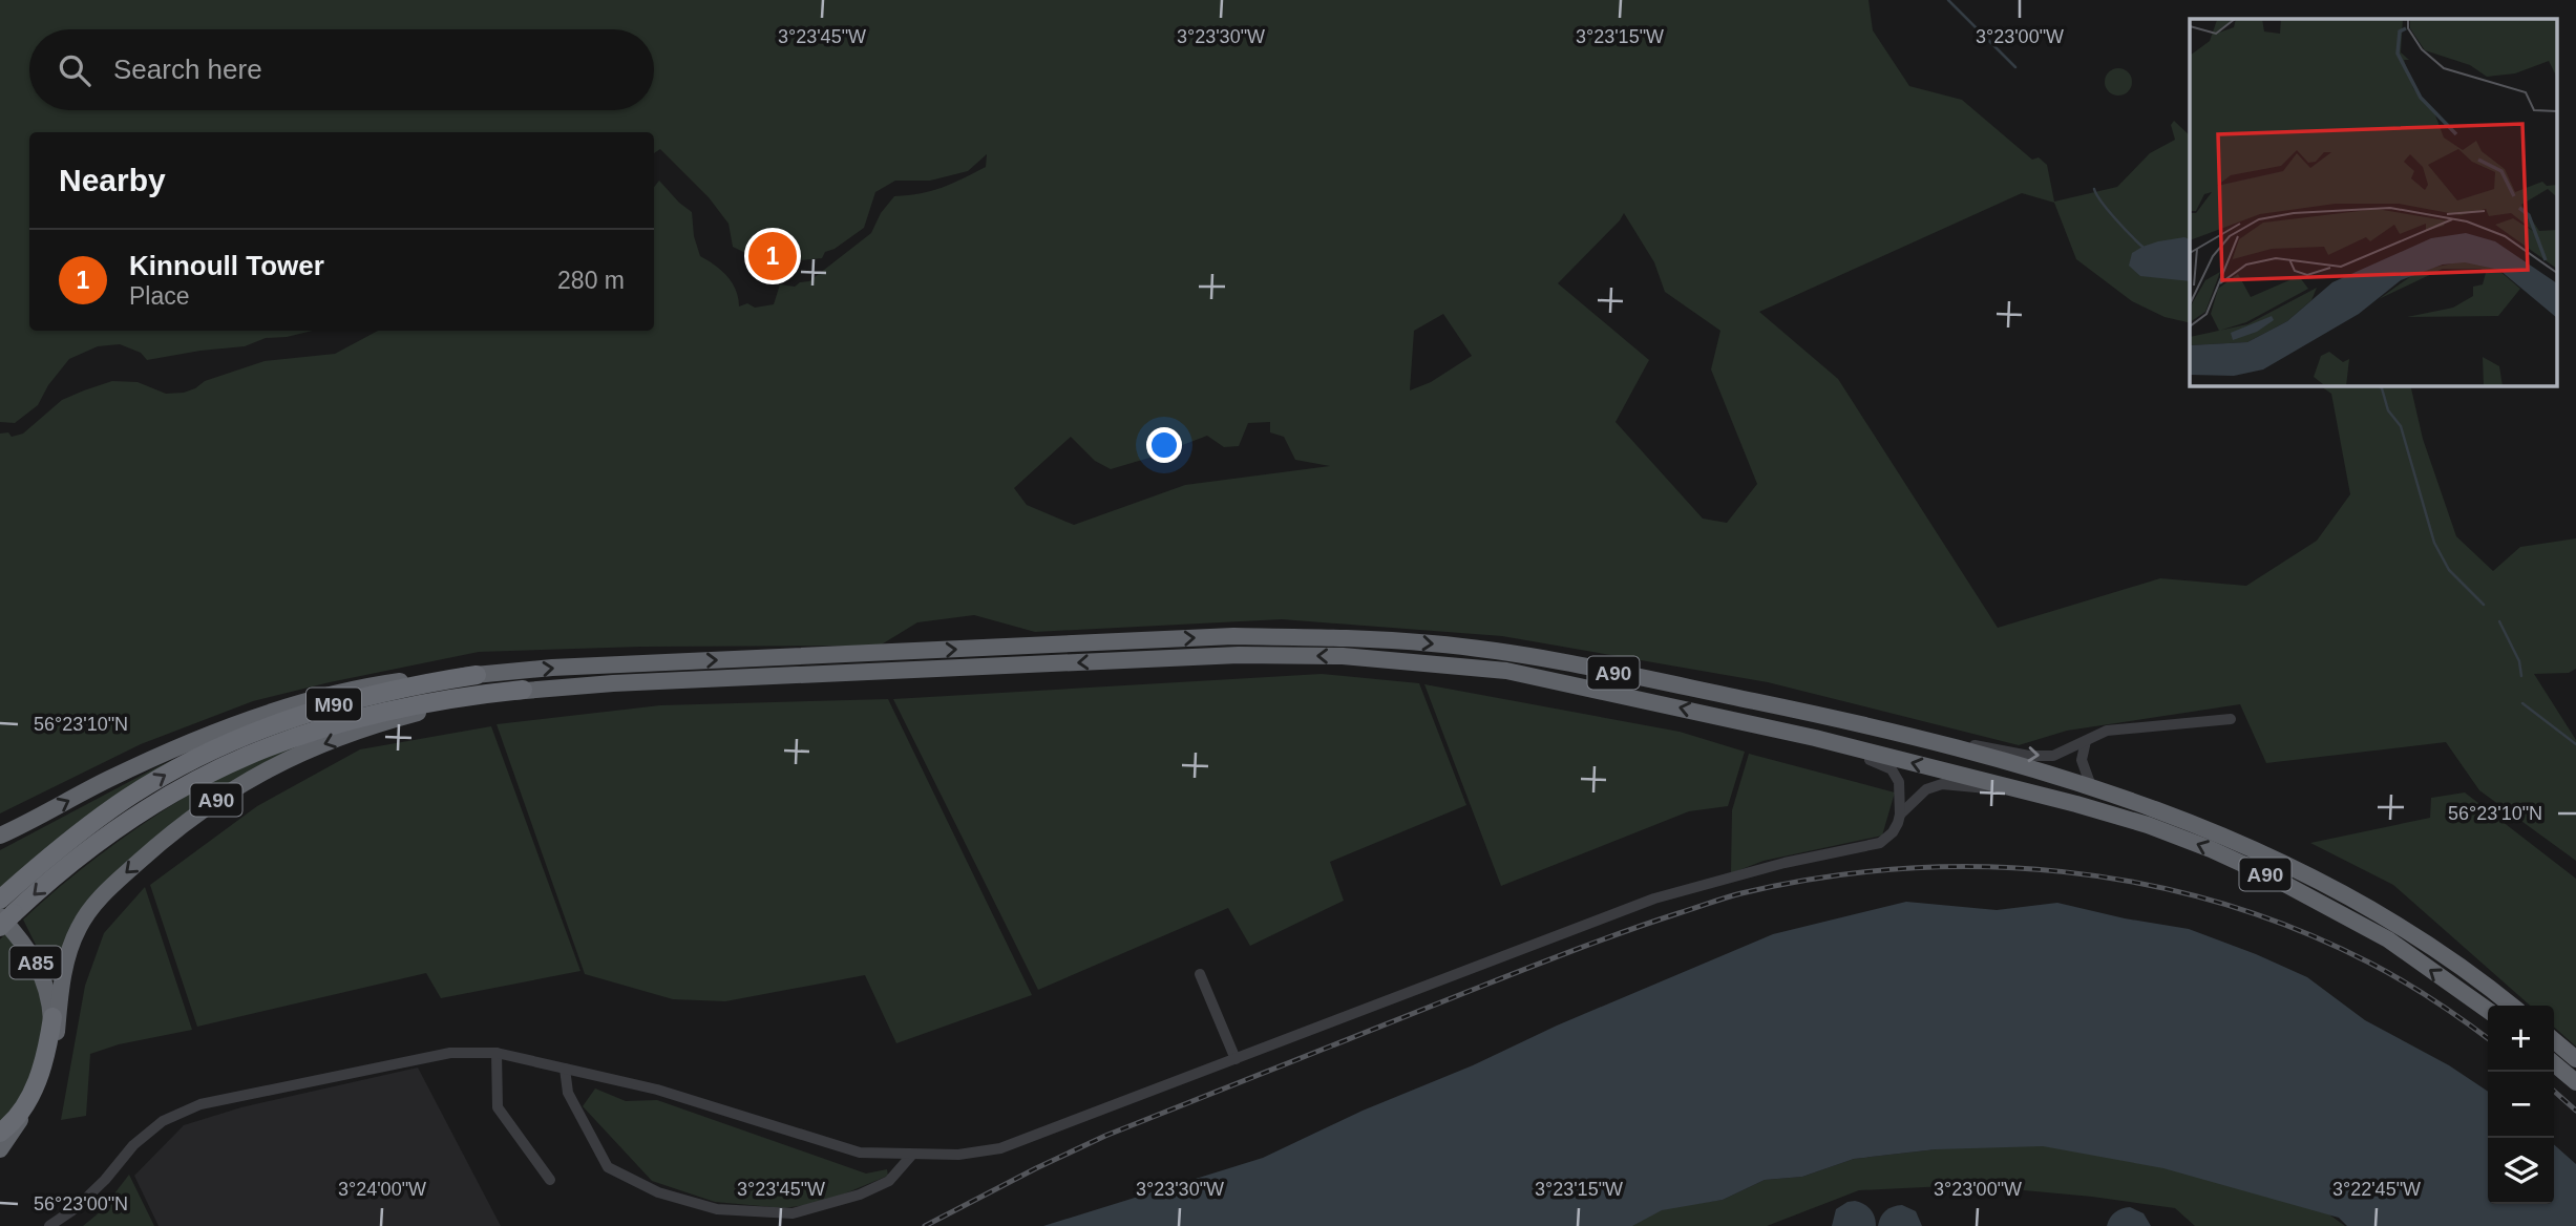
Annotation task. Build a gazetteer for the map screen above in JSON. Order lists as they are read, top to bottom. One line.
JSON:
{"streets":{"highway":["A90","M90","A85"]},"crossings":[["A90","M90"],["A90","A85"],["M90","A85"]],"page":{"search":"Search here","heading":"Nearby","pins":"1","list":[{"mark":"1","name":"Kinnoull Tower","note":"Place","value":"280 m"}],"map_buttons":["+","−"]},"coordinates":["3°23'45\"W","3°23'30\"W","3°23'15\"W","3°23'00\"W","56°23'10\"N","3°24'00\"W","3°22'45\"W","56°23'00\"N"]}
